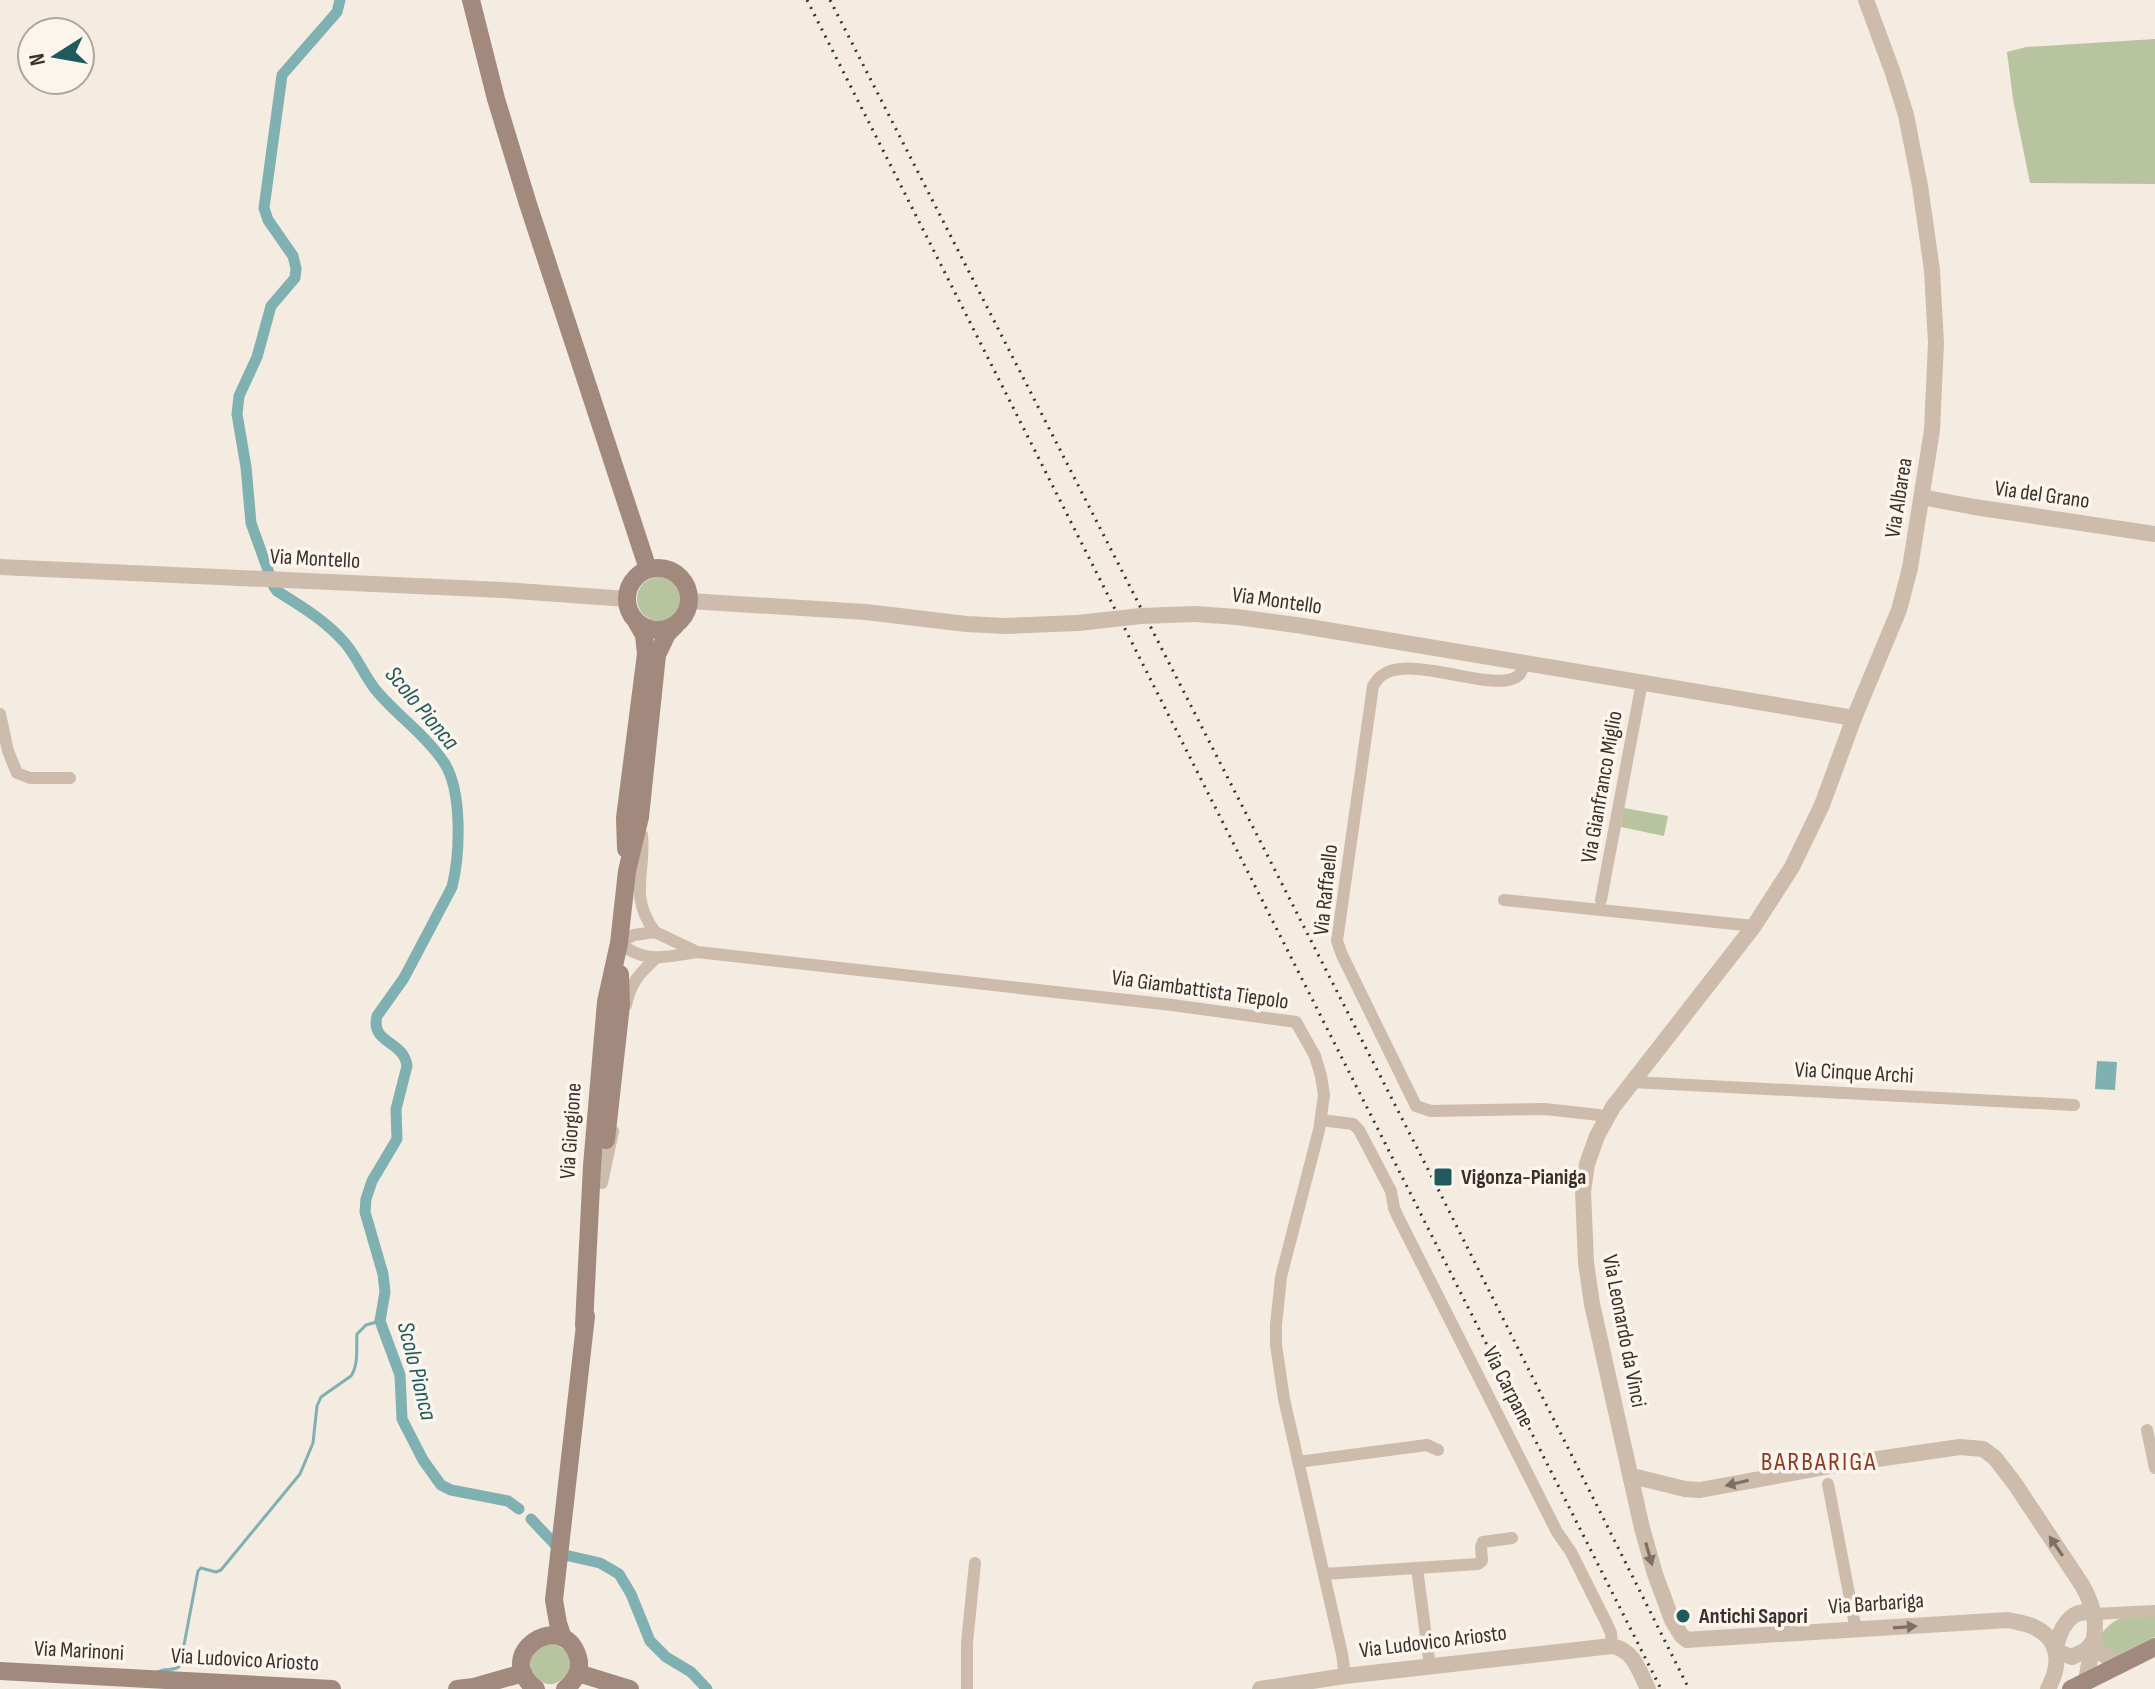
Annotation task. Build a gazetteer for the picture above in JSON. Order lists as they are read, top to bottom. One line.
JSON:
{"streets":{"main road":["Via Giorgione","Via Ludovico Ariosto","Via Marinoni"],"street":["Via del Grano","Via Albarea","Via Montello","Via Gianfranco Miglio","Via Raffaello","Via Giambattista Tiepolo","Via Cinque Archi","Via Leonardo da Vinci","Via Carpane","Via Barbariga"]},"crossings":[["Via del Grano","Via Albarea"],["Via Albarea","Via Montello"],["Via Albarea","Via Leonardo da Vinci"],["Via Montello","Via Gianfranco Miglio"],["Via Montello","Via Raffaello"],["Via Montello","Via Giorgione"],["Via Raffaello","Via Leonardo da Vinci"],["Via Giambattista Tiepolo","Via Giorgione"],["Via Giambattista Tiepolo","Via Carpane"],["Via Giambattista Tiepolo","Via Ludovico Ariosto"],["Via Cinque Archi","Via Leonardo da Vinci"],["Via Leonardo da Vinci","Via Barbariga"],["Via Carpane","Via Ludovico Ariosto"],["Via Ludovico Ariosto","Via Marinoni"]],"one_way":["Via Barbariga"],"districts":["BARBARIGA"],"water":["Scolo Pionca"],"places":{"transit":["Vigonza-Pianiga"],"other":["Antichi Sapori"]},"north":"left"}
